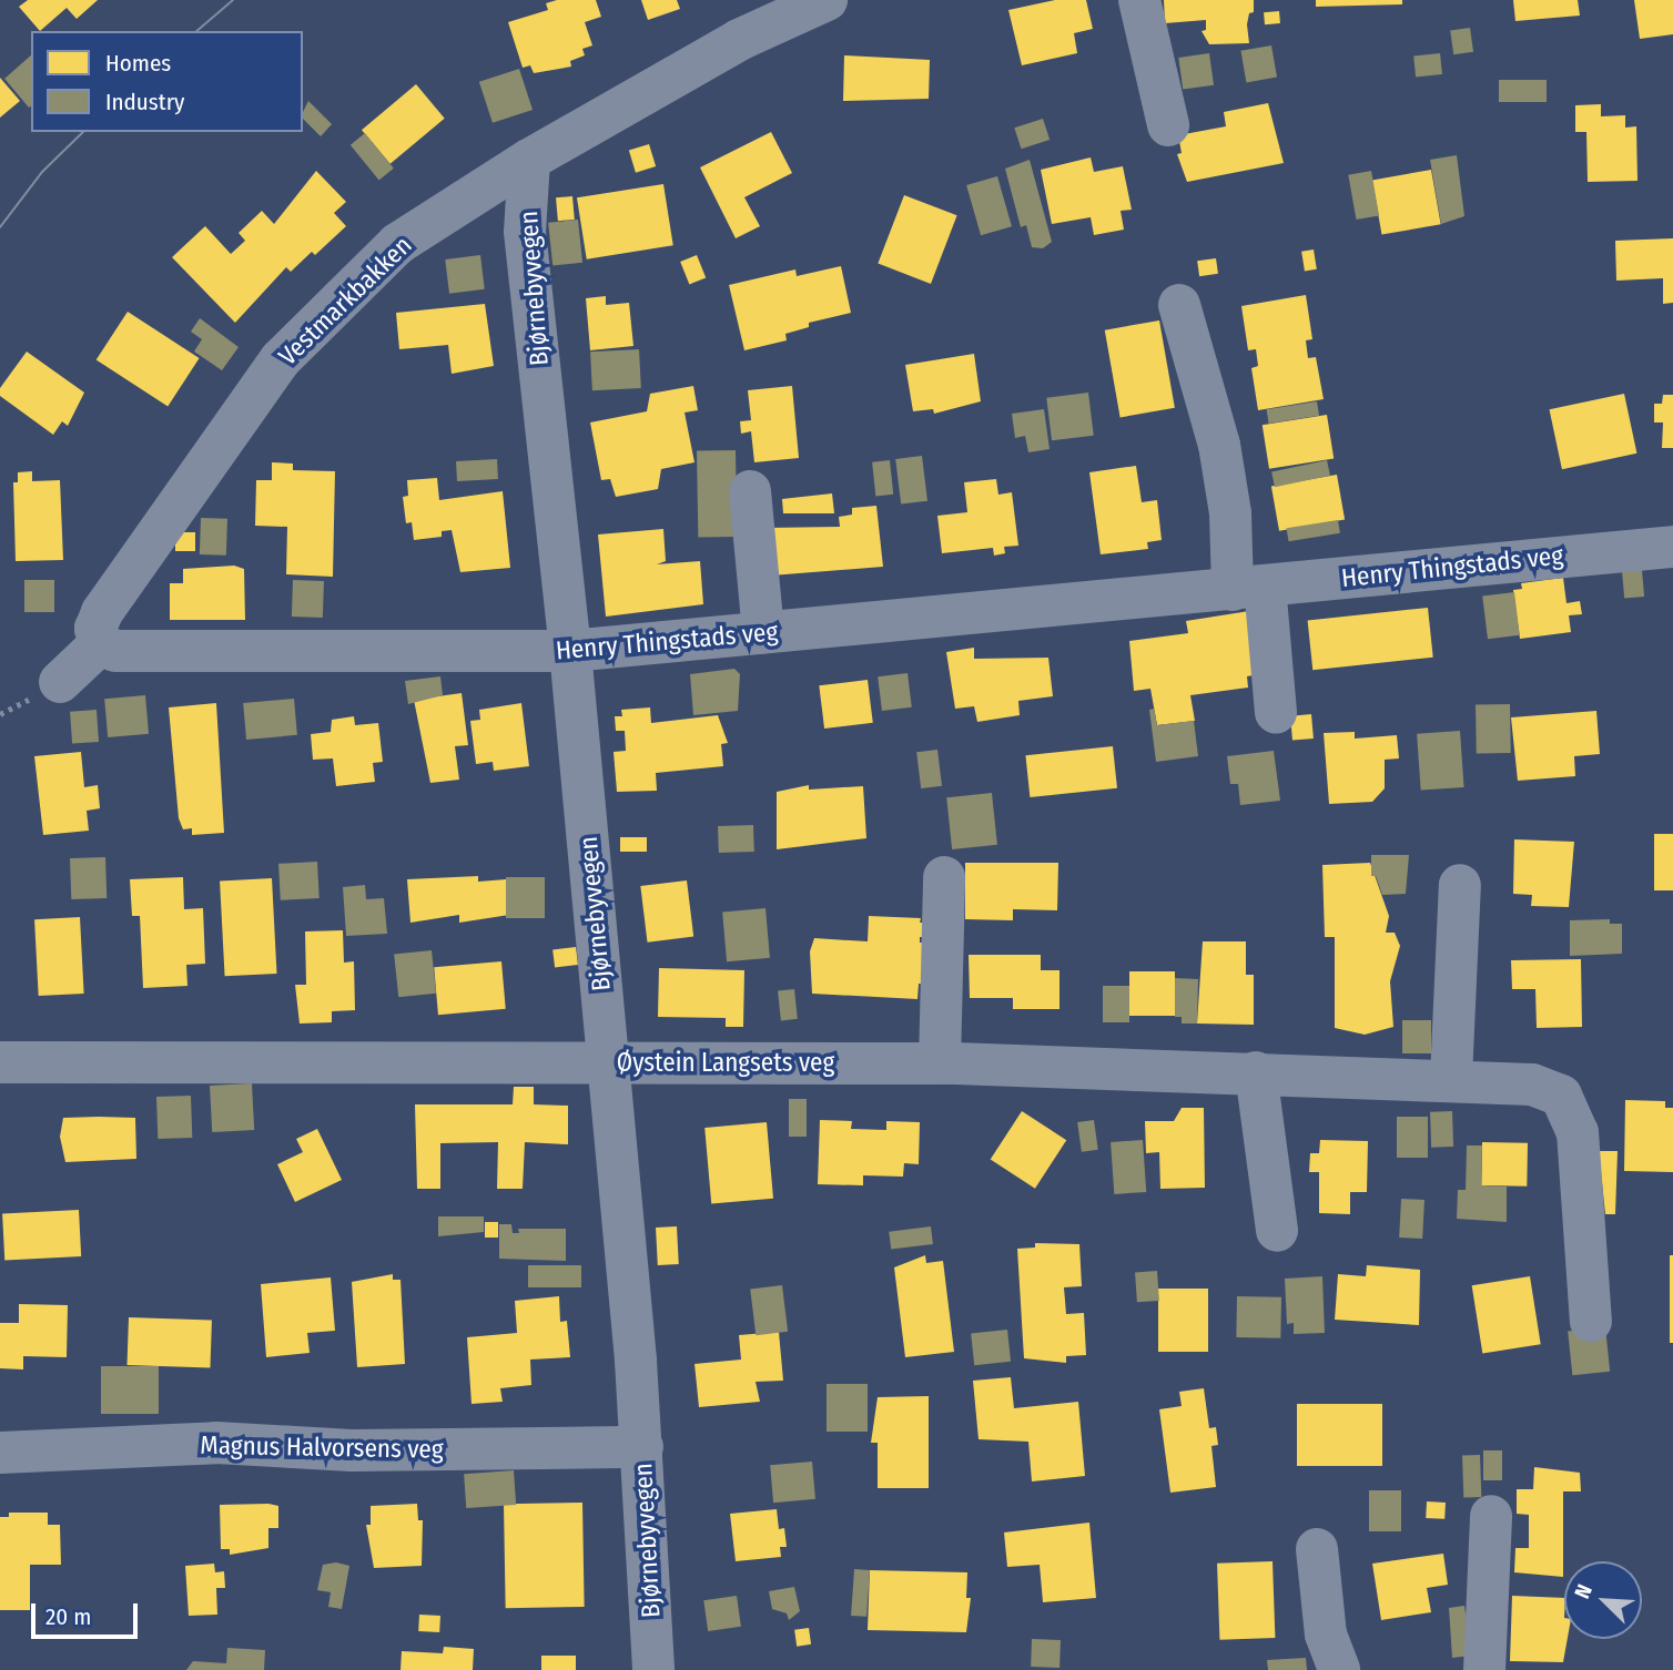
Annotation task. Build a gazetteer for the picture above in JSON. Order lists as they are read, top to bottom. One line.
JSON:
{"streets":{"street":["Bjørnebyvegen","Vestmarkbakken","Henry Thingstads veg","Øystein Langsets veg","Magnus Halvorsens veg"]},"crossings":[["Bjørnebyvegen","Vestmarkbakken"],["Bjørnebyvegen","Henry Thingstads veg"],["Bjørnebyvegen","Øystein Langsets veg"],["Bjørnebyvegen","Magnus Halvorsens veg"],["Vestmarkbakken","Henry Thingstads veg"]],"legend":["Homes","Industry"],"scale_bar":"20 m","north":"top left"}
